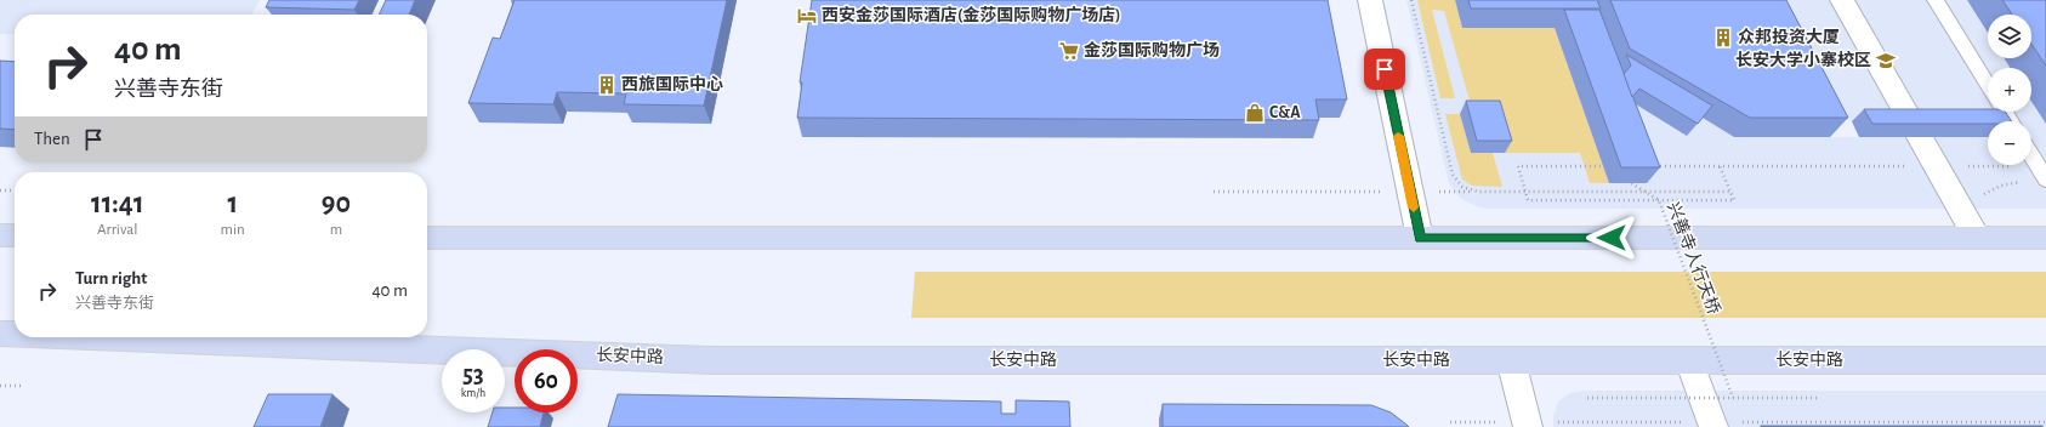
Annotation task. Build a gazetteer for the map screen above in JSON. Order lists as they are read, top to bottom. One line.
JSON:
{"streets":{"main road":["长安中路"],"path":["兴善寺人行天桥"]},"places":{"hotel":["西安金莎国际酒店(金莎国际购物广场店)"],"building":["众邦投资大厦","西旅国际中心"],"supermarket":["金莎国际购物广场"],"school or university":["长安大学小寨校区"],"shop":["C&A"]},"page":{"map_buttons":["+","−"],"turn":["40 m","兴善寺东街"],"then":"Then","eta":["11:41","Arrival","1","min","90","m"],"list":[{"name":"Turn right","note":"兴善寺东街","value":"40 m"}],"speed":"53 km/h","limit":"60"}}
